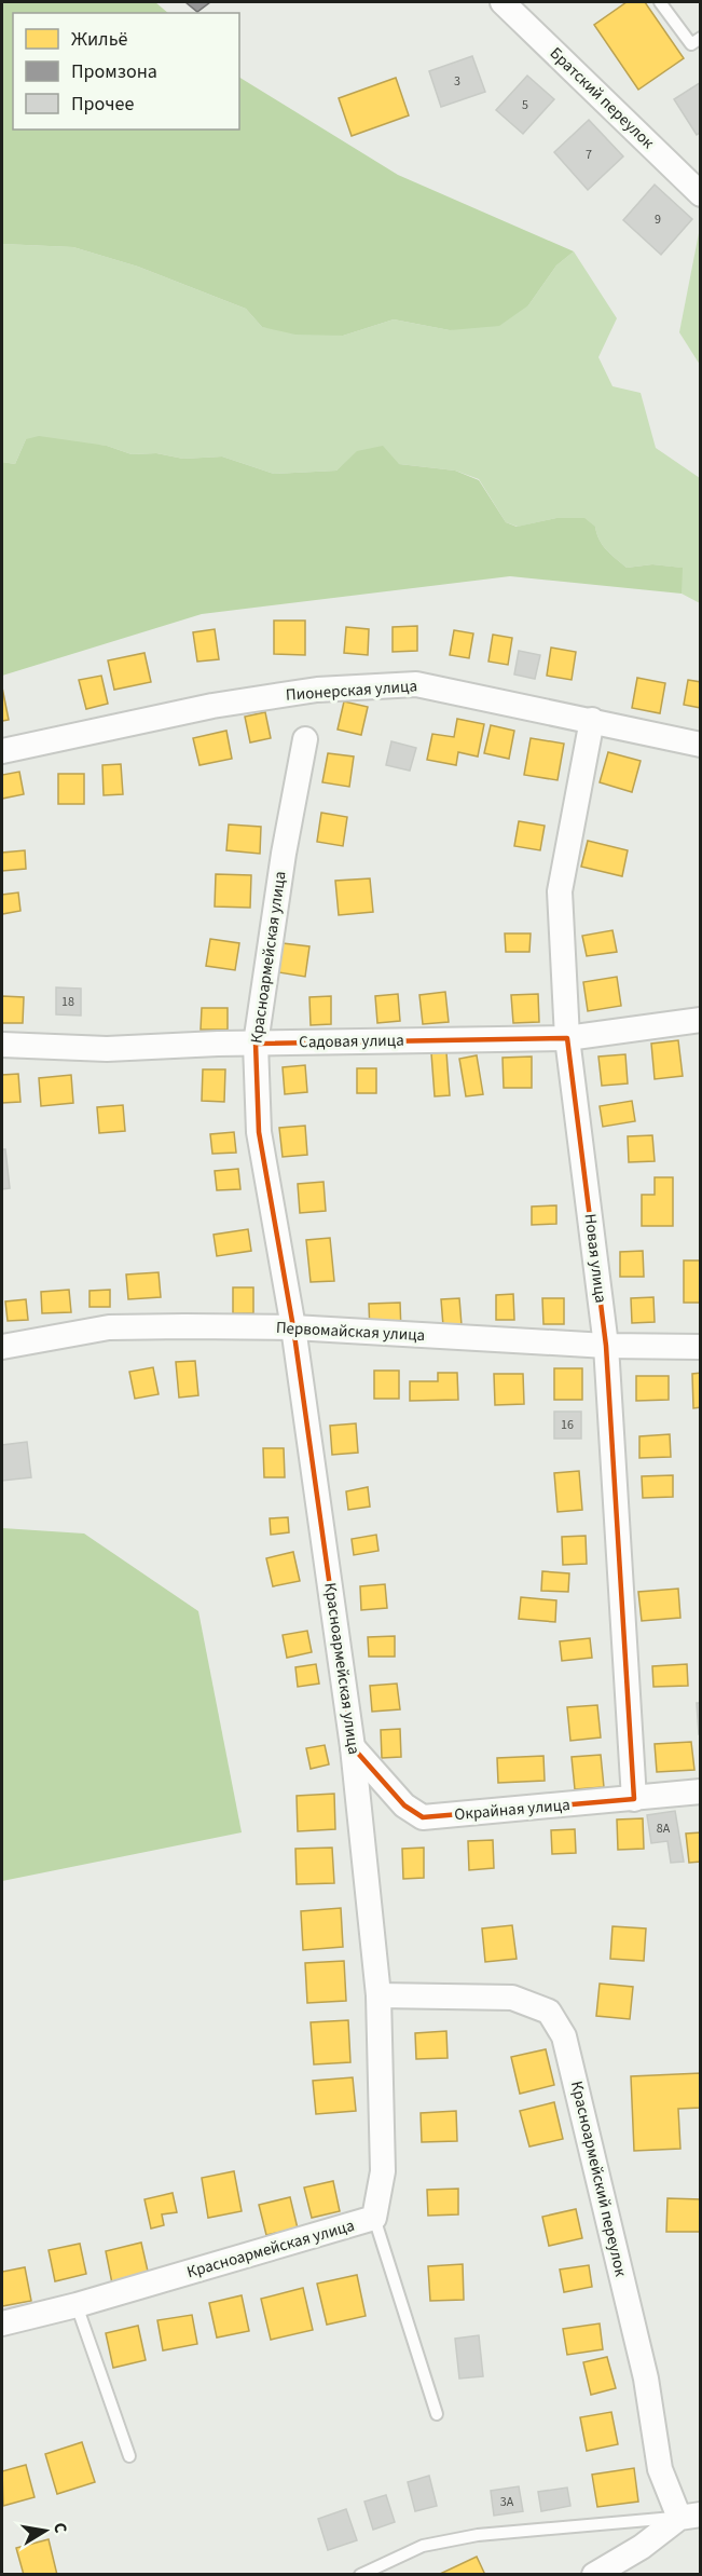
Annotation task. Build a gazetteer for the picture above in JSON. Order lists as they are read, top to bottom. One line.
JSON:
{"streets":{"street":["Братский переулок","Пионерская улица","Красноармейская улица","Садовая улица","Новая улица","Первомайская улица","Окрайная улица","Красноармейский переулок"]},"crossings":[["Пионерская улица","Новая улица"],["Красноармейская улица","Садовая улица"],["Красноармейская улица","Первомайская улица"],["Красноармейская улица","Окрайная улица"],["Красноармейская улица","Красноармейский переулок"],["Садовая улица","Новая улица"],["Новая улица","Первомайская улица"],["Новая улица","Окрайная улица"]],"house_numbers":["3","5","7","9","18","16","8А","3А"],"legend":["Жильё","Промзона","Прочее"],"north":"right"}
